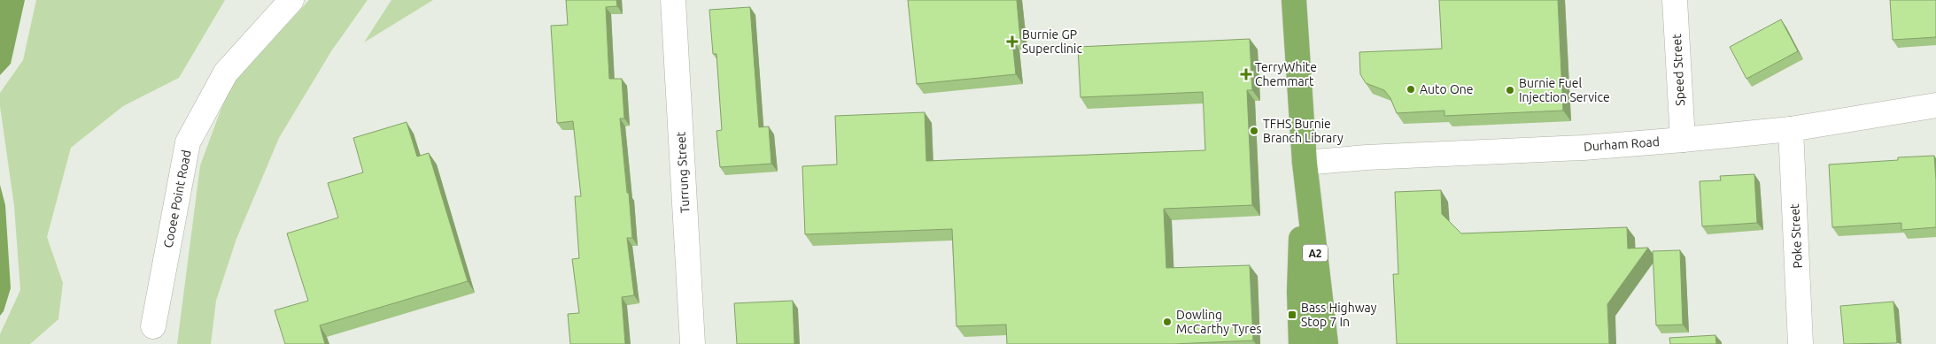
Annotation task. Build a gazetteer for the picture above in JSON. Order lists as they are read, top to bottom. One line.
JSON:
{"streets":{"highway":["A2"],"street":["Speed Street","Durham Road","Turrung Street","Cooee Point Road","Poke Street"]},"crossings":[["Speed Street","Durham Road"],["Durham Road","Poke Street"],["Durham Road","A2"]],"places":{"health":["Burnie GP Superclinic","TerryWhite Chemmart"],"other":["Auto One","Burnie Fuel Injection Service","TFHS Burnie Branch Library","Dowling McCarthy Tyres"],"transit":["Bass Highway Stop 7 In"]}}
